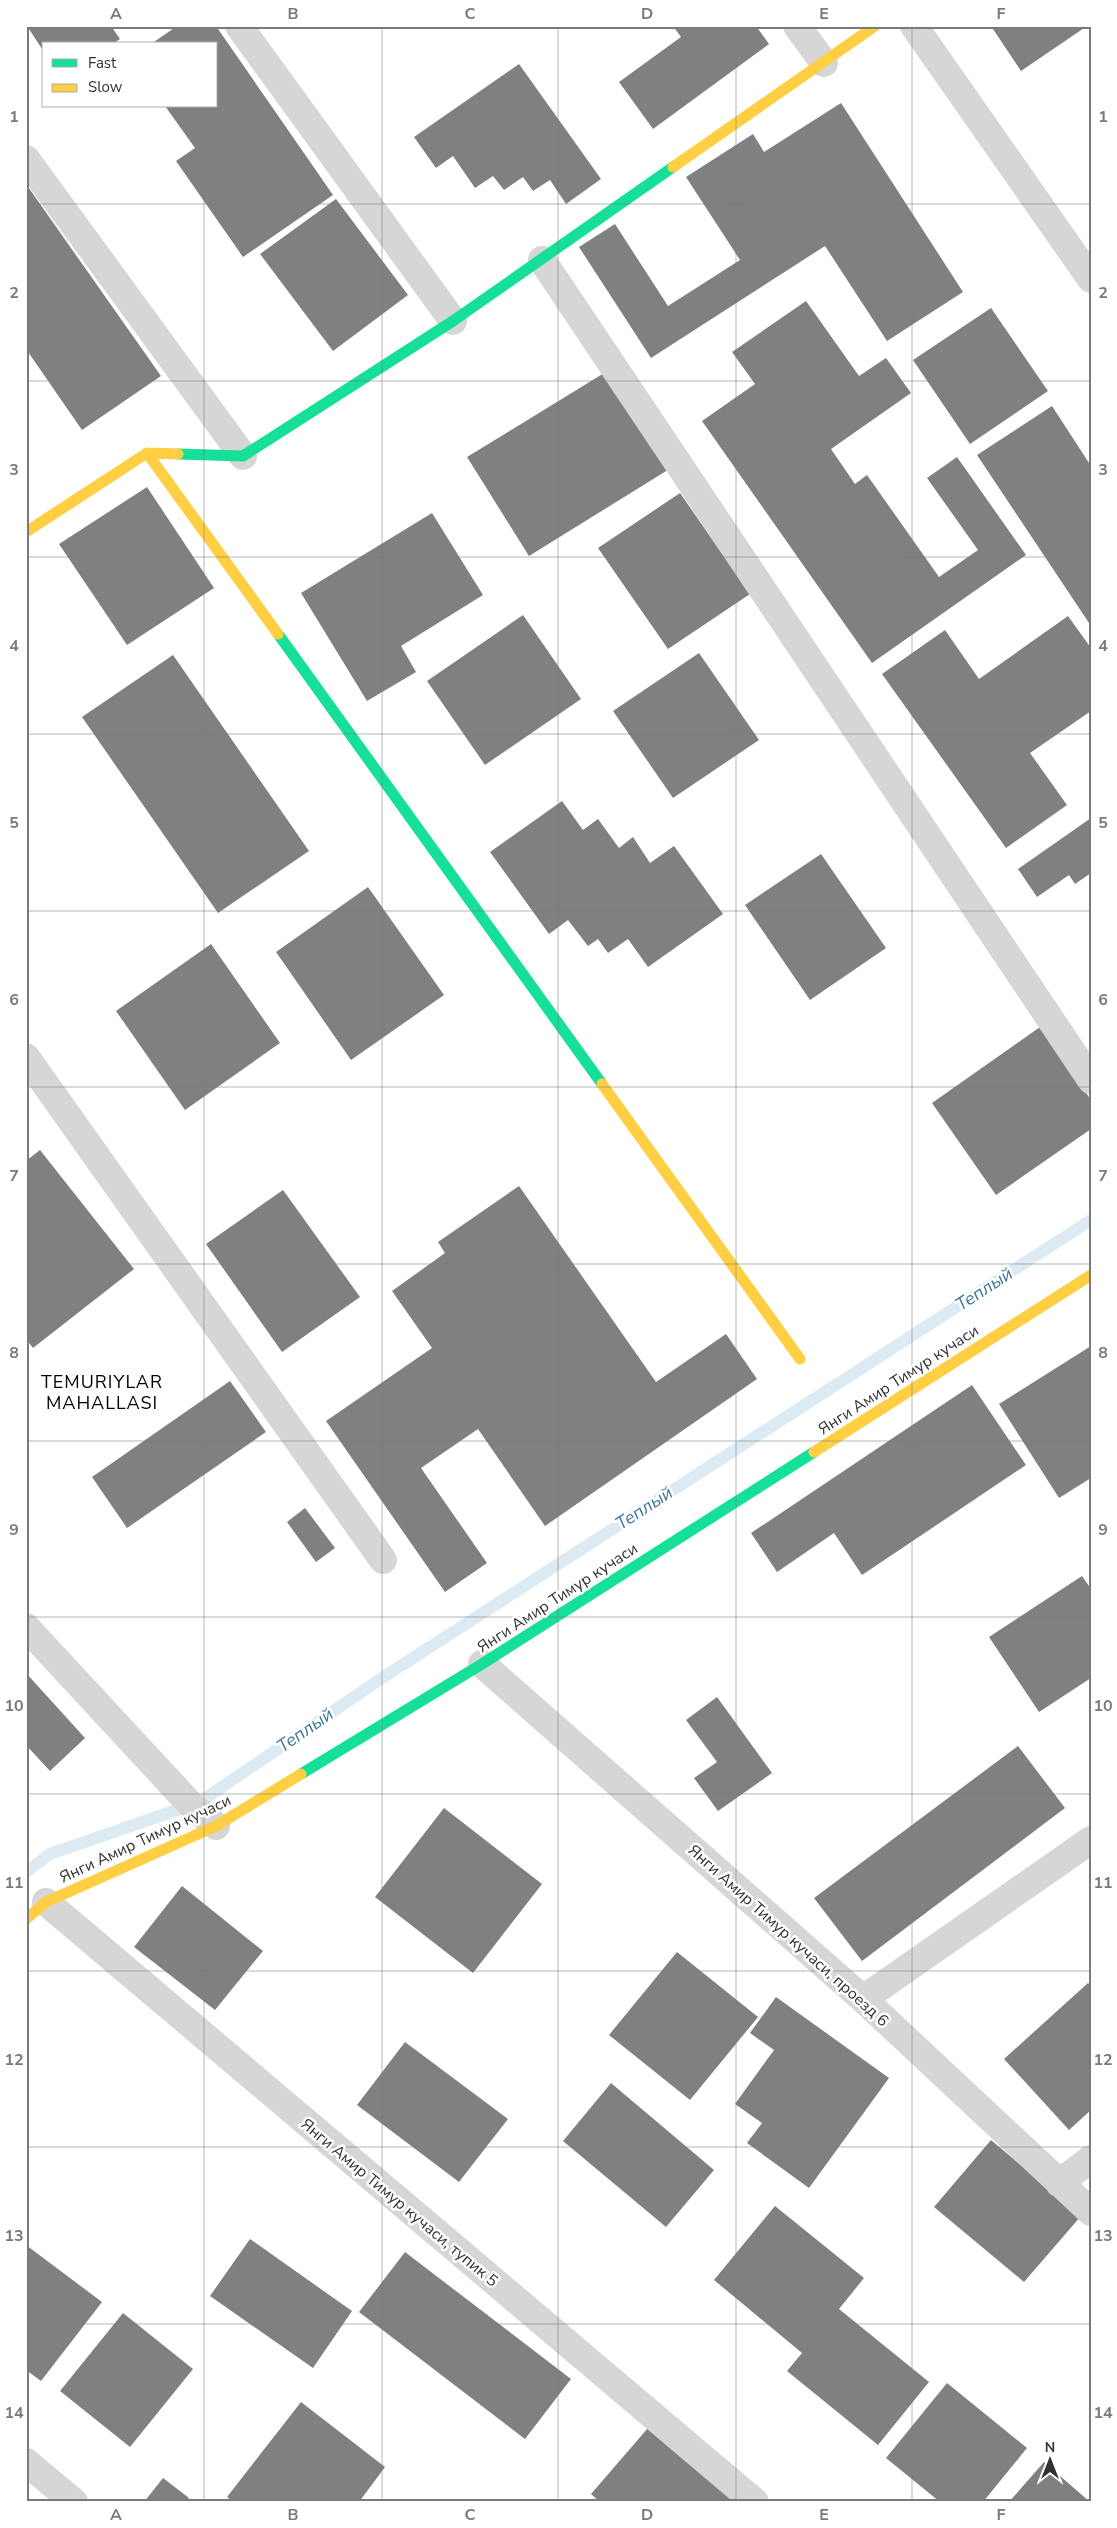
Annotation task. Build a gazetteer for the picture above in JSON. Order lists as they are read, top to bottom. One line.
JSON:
{"streets":{"street":["Янги Амир Тимур кучаси","Янги Амир Тимур кучаси, проезд 6","Янги Амир Тимур кучаси, тупик 5"]},"crossings":[["Янги Амир Тимур кучаси","Янги Амир Тимур кучаси, проезд 6"],["Янги Амир Тимур кучаси","Янги Амир Тимур кучаси, тупик 5"]],"districts":["TEMURIYLAR MAHALLASI"],"water":["Теплый"],"legend":["Fast","Slow"],"north":"top","grid":{"columns":["A","B","C","D","E","F"],"rows":["1","2","3","4","5","6","7","8","9","10","11","12","13","14"]}}
